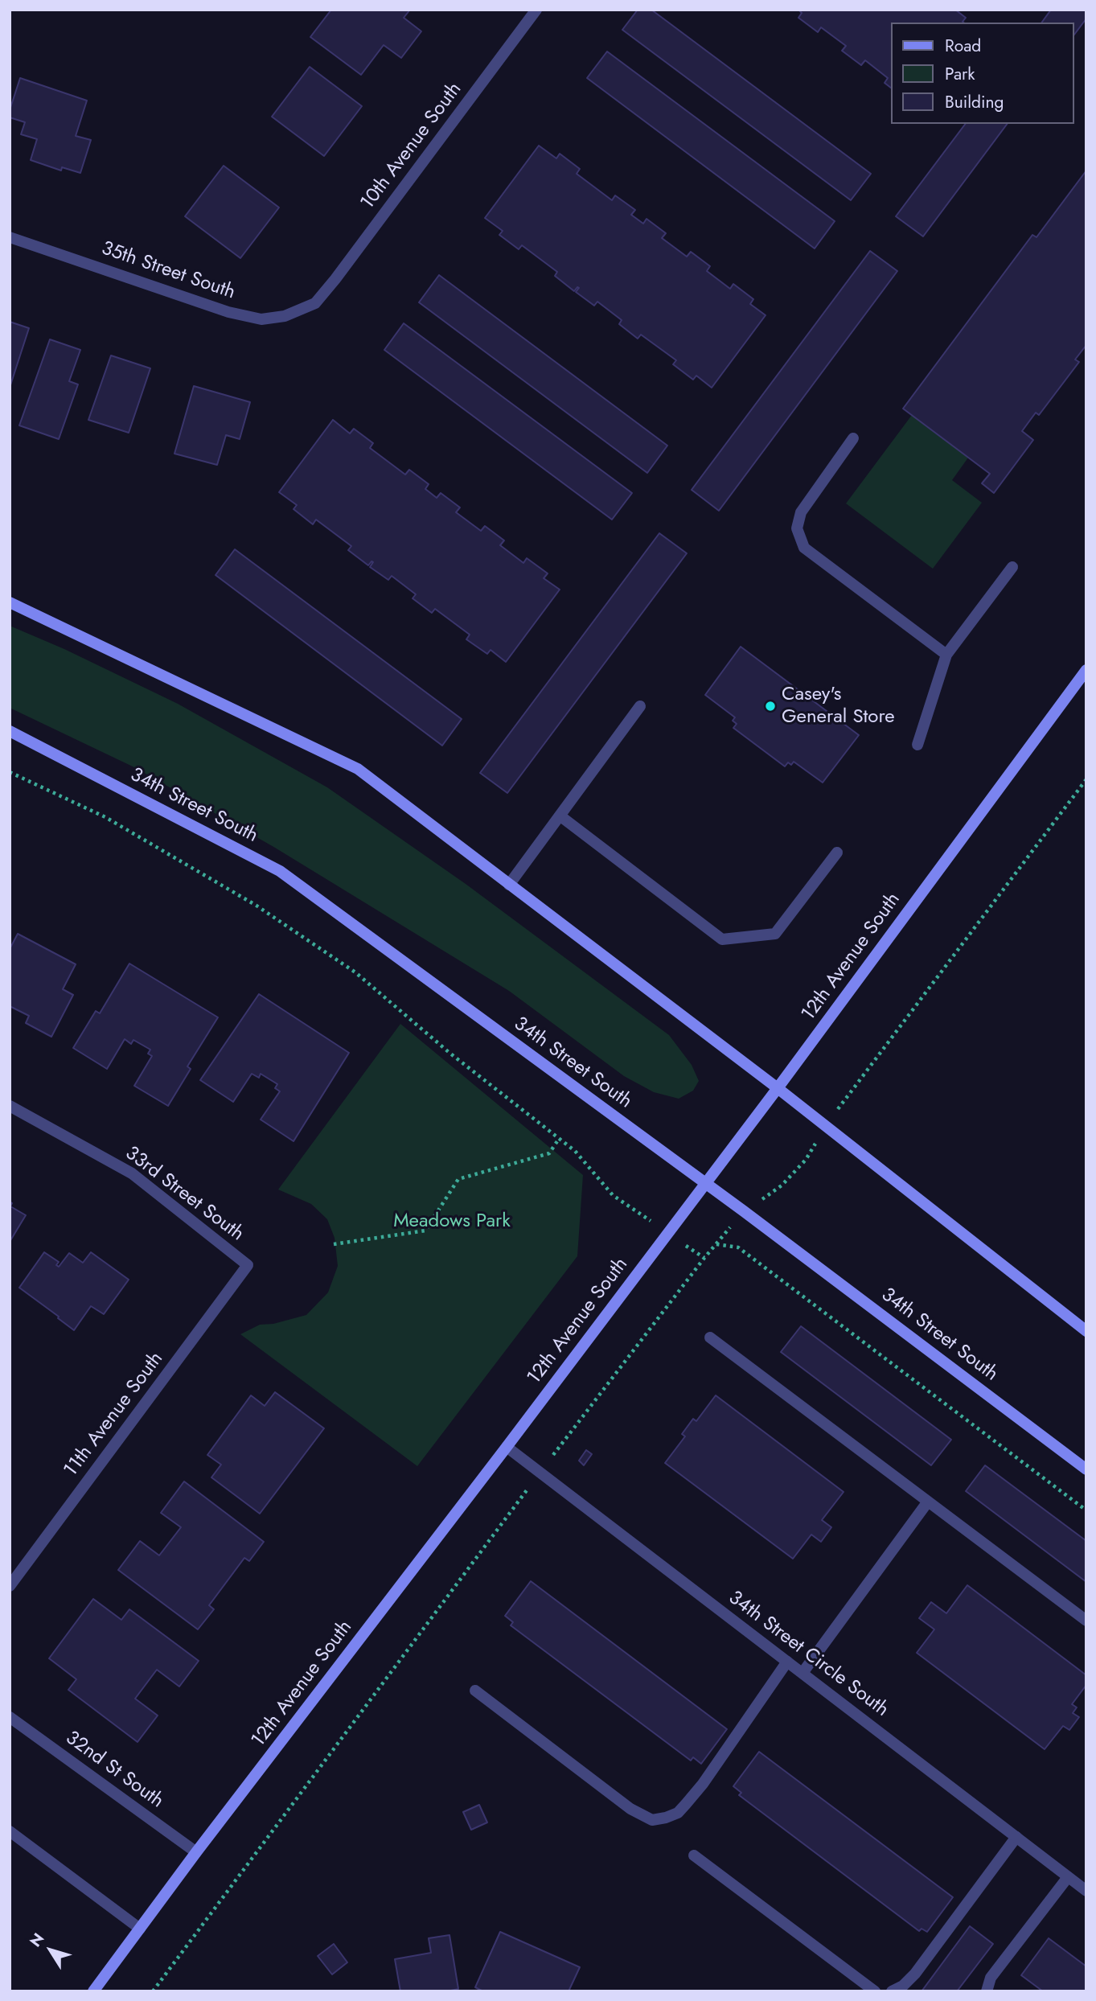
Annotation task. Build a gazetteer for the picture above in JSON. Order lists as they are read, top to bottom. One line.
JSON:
{"streets":{"main road":["34th Street South","12th Avenue South"],"street":["10th Avenue South","35th Street South","33rd Street South","11th Avenue South","34th Street Circle South","32nd St South"]},"crossings":[["10th Avenue South","35th Street South"],["34th Street South","12th Avenue South"],["12th Avenue South","34th Street Circle South"],["12th Avenue South","32nd St South"],["33rd Street South","11th Avenue South"]],"parks":["Meadows Park"],"places":["Casey's General Store"],"legend":["Road","Park","Building"],"north":"top left"}
